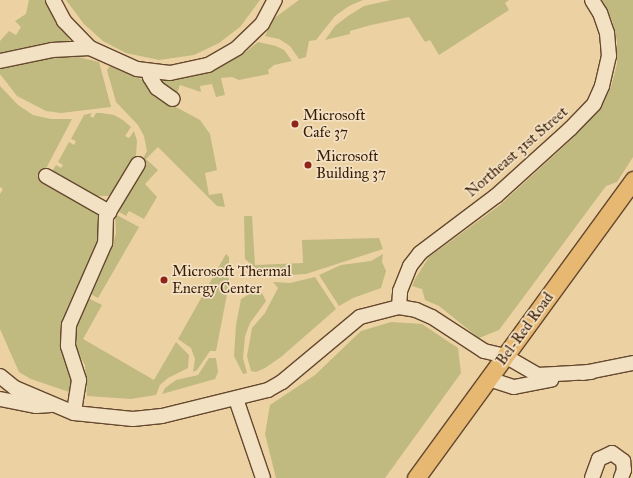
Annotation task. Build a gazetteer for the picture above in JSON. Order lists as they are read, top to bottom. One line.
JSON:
{"streets":{"main road":["Bel-Red Road"],"street":["Northeast 31st Street"]},"places":["Microsoft Cafe 37","Microsoft Building 37","Microsoft Thermal Energy Center"]}
